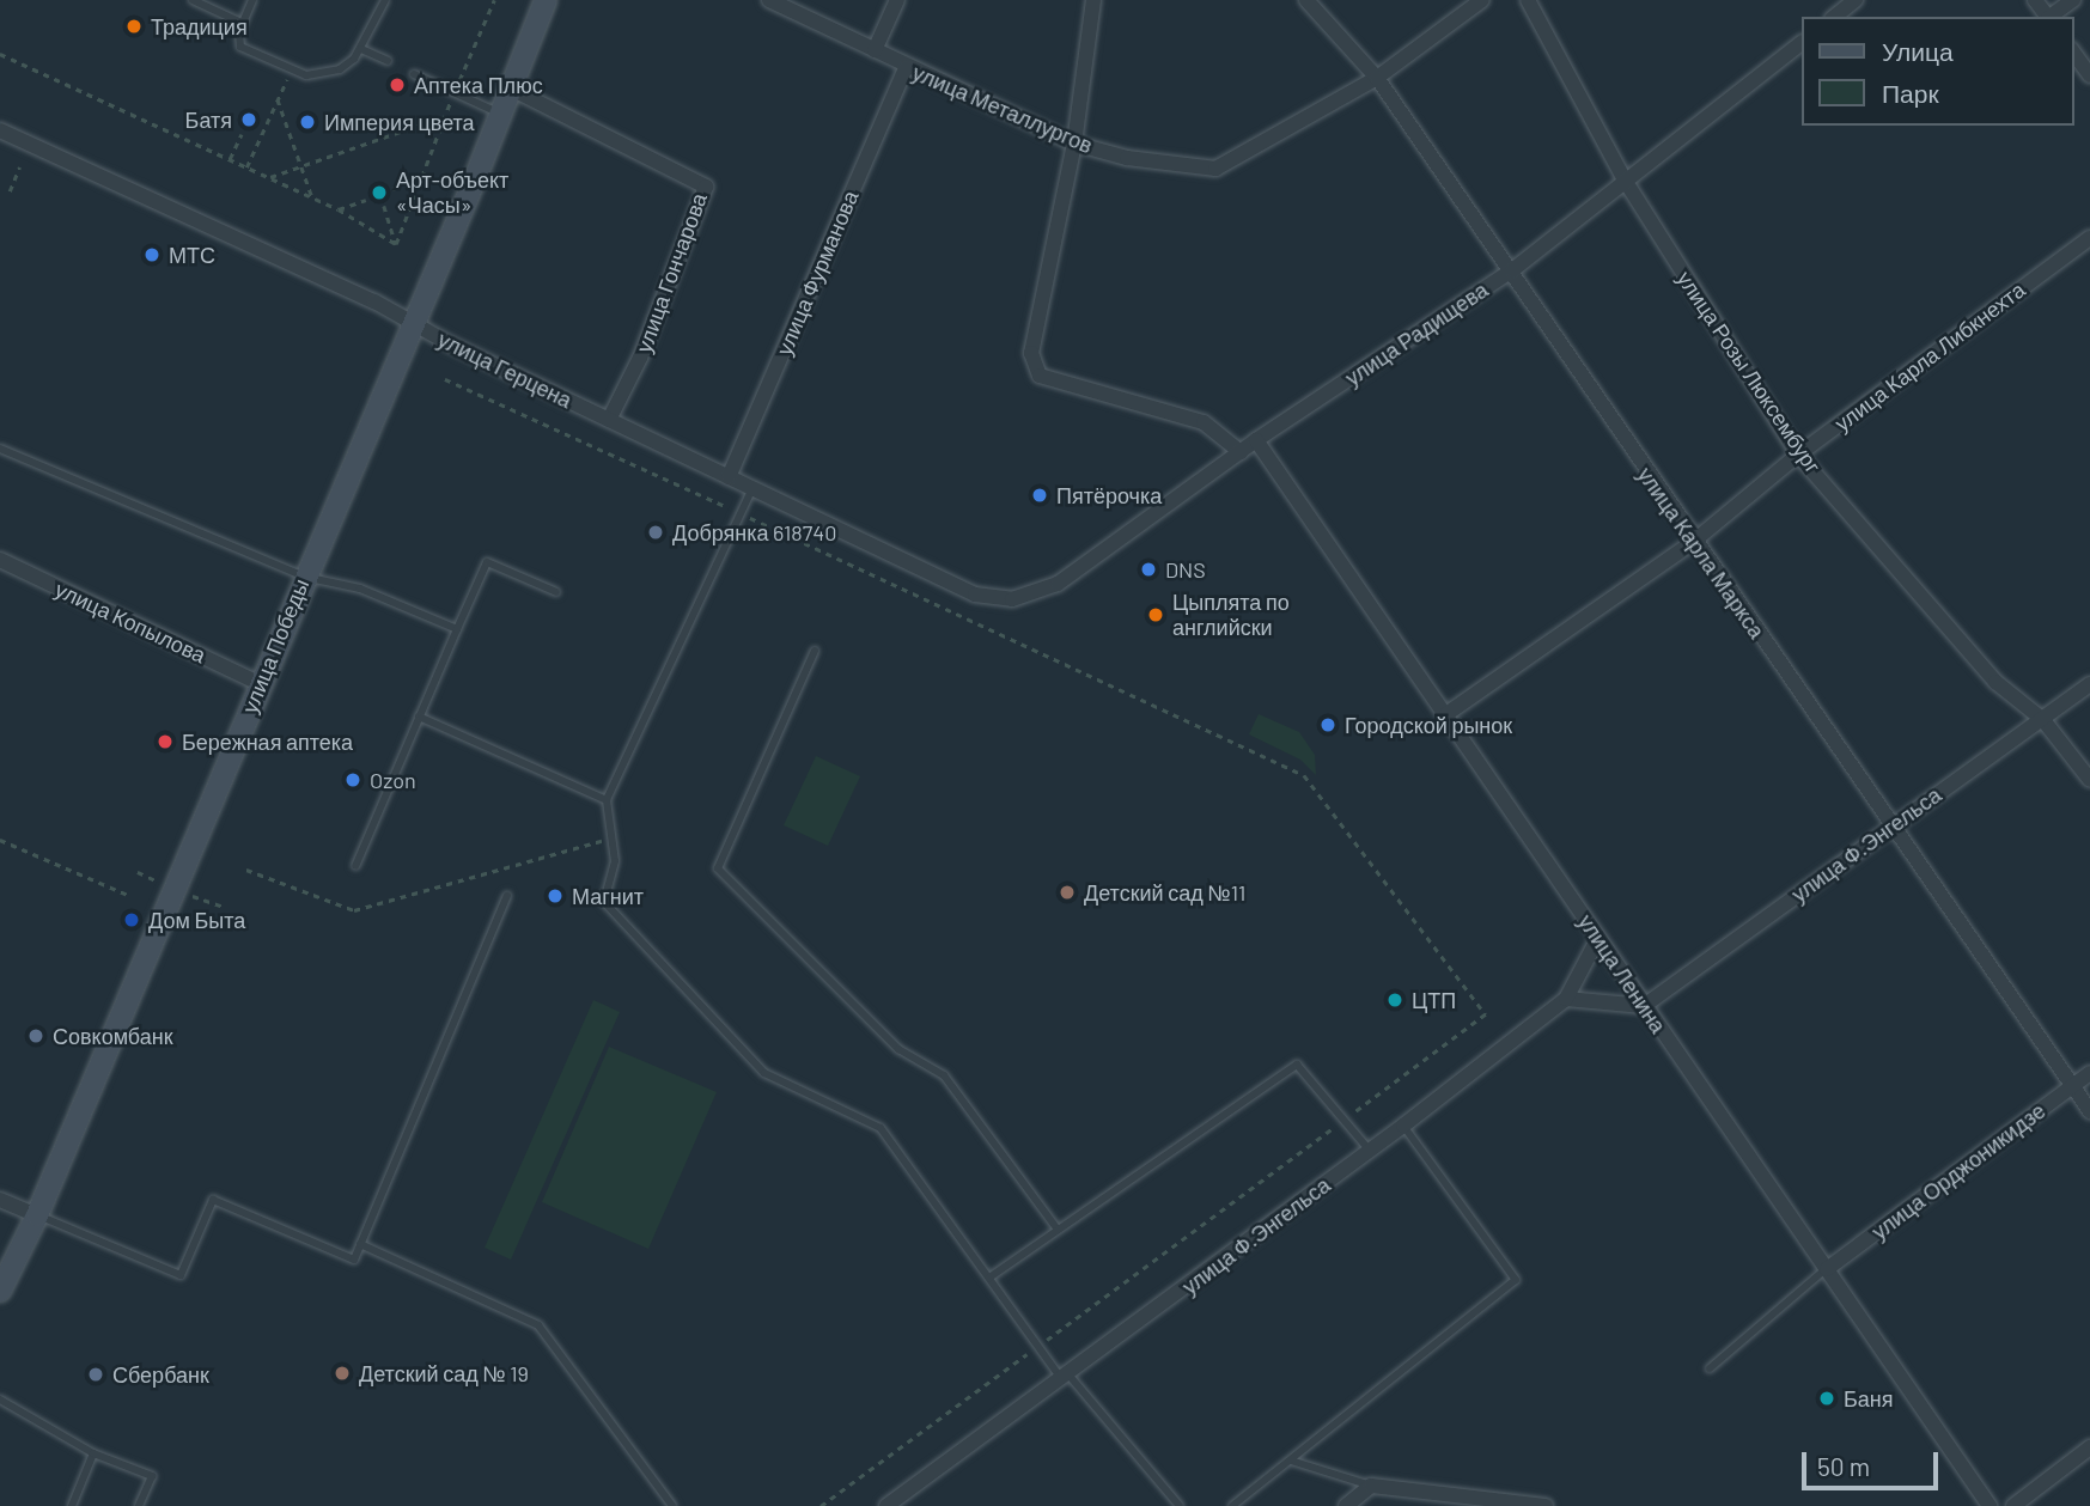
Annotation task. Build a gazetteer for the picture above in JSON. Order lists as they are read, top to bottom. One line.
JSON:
{"streets":{"street":["улица Металлургов","улица Гончарова","улица Фурманова","улица Радищева","улица Карла Либкнехта","улица Герцена","улица Розы Люксембург","улица Карла Маркса","улица Копылова","улица Победы","улица Ф.Энгельса","улица Ленина","улица Орджоникидзе"]},"crossings":[["улица Металлургов","улица Фурманова"],["улица Металлургов","улица Карла Маркса"],["улица Гончарова","улица Герцена"],["улица Гончарова","улица Победы"],["улица Фурманова","улица Герцена"],["улица Радищева","улица Герцена"],["улица Радищева","улица Розы Люксембург"],["улица Радищева","улица Карла Маркса"],["улица Радищева","улица Ленина"],["улица Карла Либкнехта","улица Розы Люксембург"],["улица Карла Либкнехта","улица Карла Маркса"],["улица Карла Либкнехта","улица Ленина"],["улица Герцена","улица Победы"],["улица Розы Люксембург","улица Ф.Энгельса"],["улица Карла Маркса","улица Ф.Энгельса"],["улица Карла Маркса","улица Орджоникидзе"],["улица Копылова","улица Победы"],["улица Ф.Энгельса","улица Ленина"],["улица Ленина","улица Орджоникидзе"]],"places":["Традиция","Аптека Плюс","Батя","Империя цвета","Арт-объект «Часы»","МТС","Пятёрочка","Добрянка 618740","DNS","Цыплята по английски","Городской рынок","Бережная аптека","Ozon","Детский сад №11","Магнит","Дом Быта","ЦТП","Совкомбанк","Детский сад № 19","Сбербанк","Баня"],"legend":["Улица","Парк"],"scale_bar":"50 m"}
